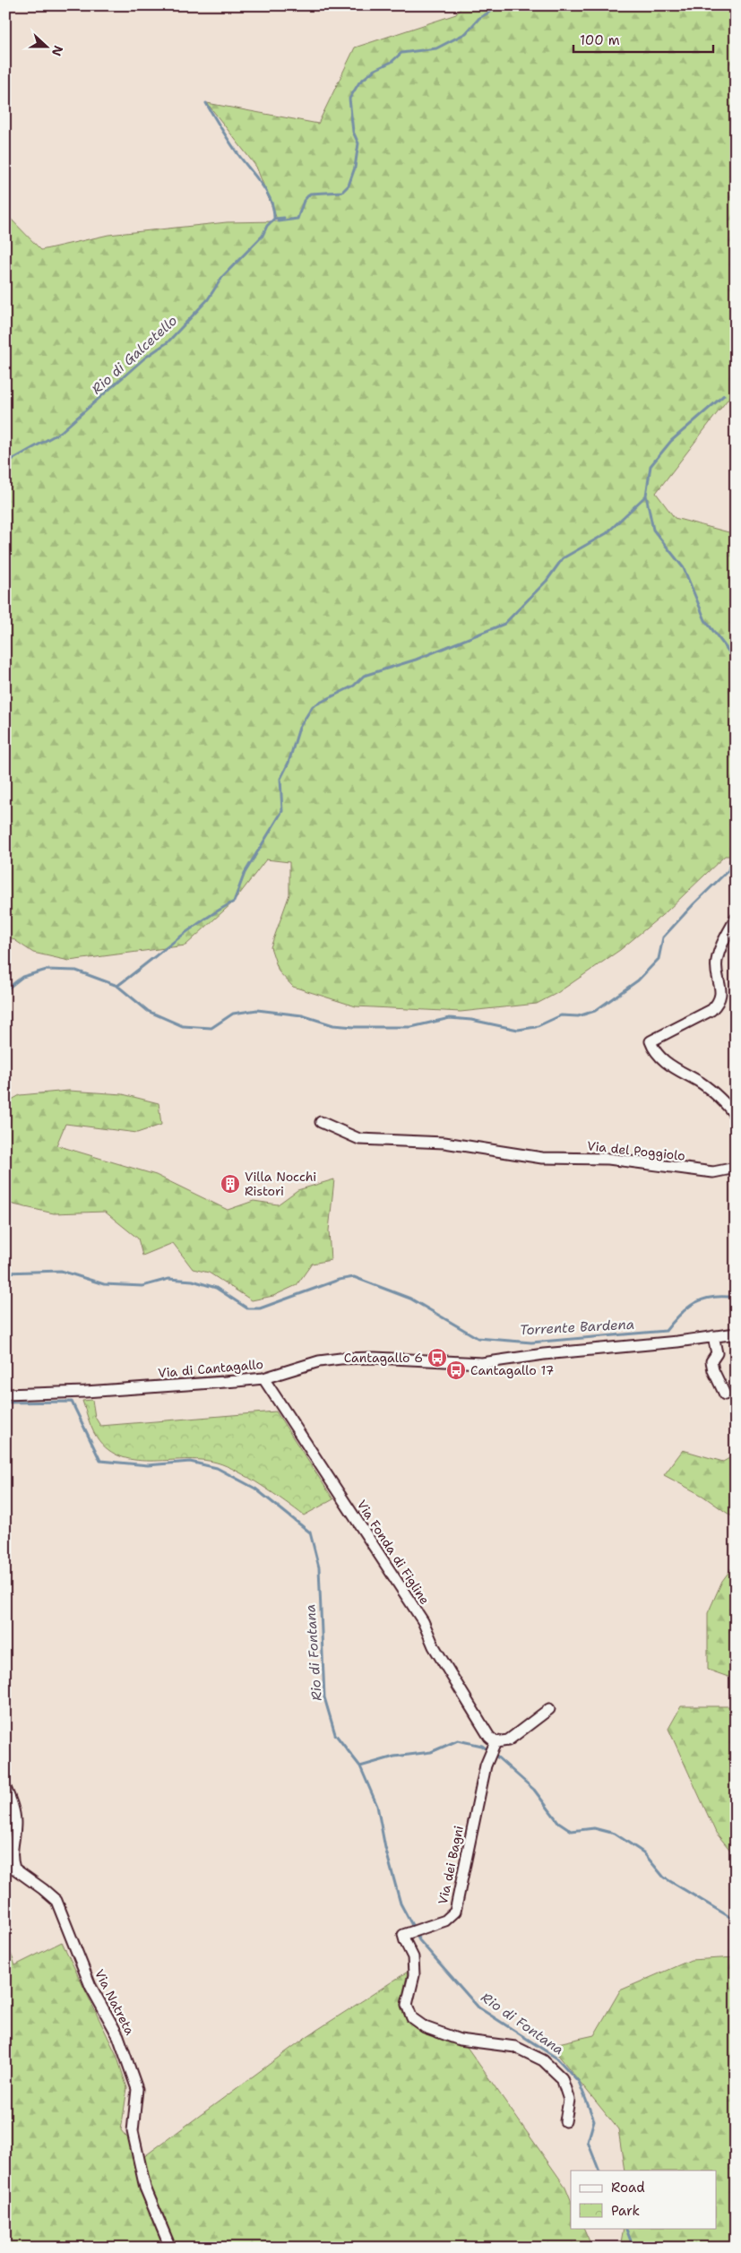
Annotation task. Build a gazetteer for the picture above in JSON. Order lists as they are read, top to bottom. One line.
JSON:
{"streets":{"street":["Via del Poggiolo","Via di Cantagallo","Via Fonda di Figline","Via dei Bagni","Via Natreta"]},"crossings":[["Via di Cantagallo","Via Fonda di Figline"],["Via Fonda di Figline","Via dei Bagni"]],"water":["Rio di Galcetello","Torrente Bardena","Rio di Fontana"],"places":{"building":["Villa Nocchi Ristori"],"bus stop":["Cantagallo 6","Cantagallo 17"]},"legend":["Road","Park"],"scale_bar":"100 m","north":"right"}
